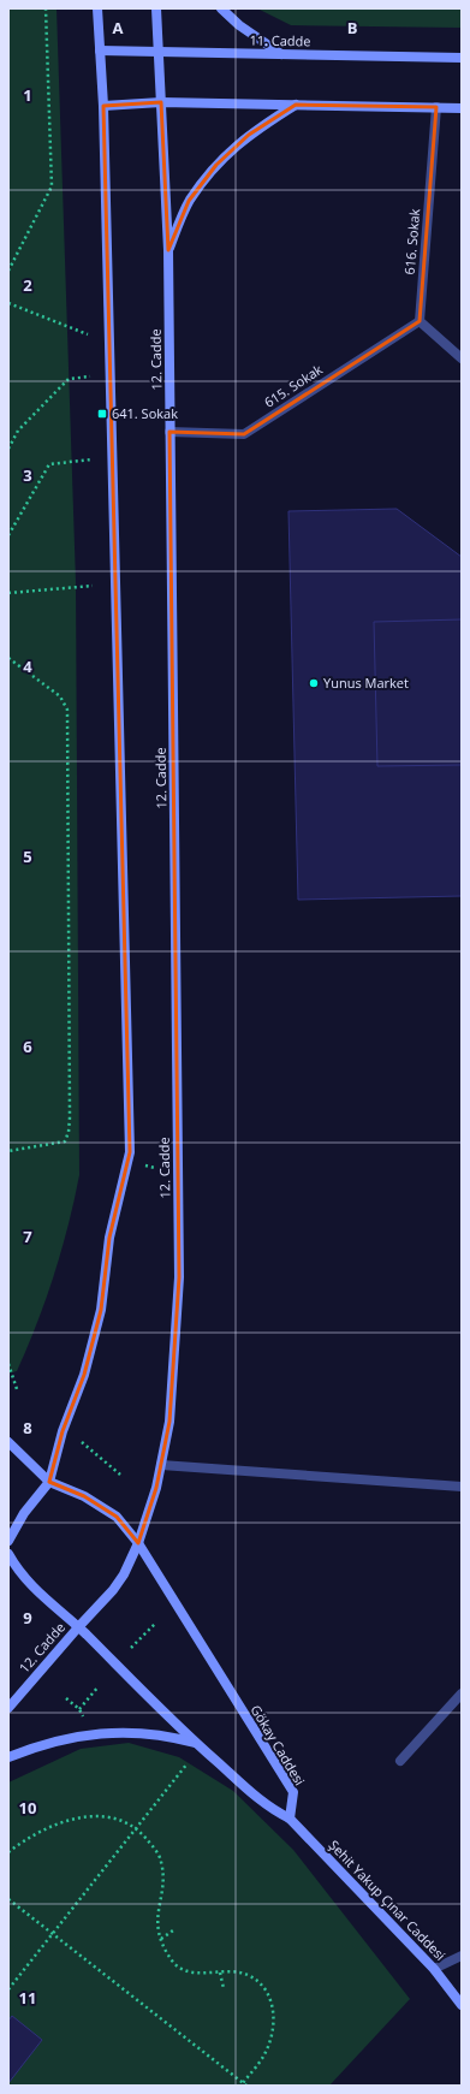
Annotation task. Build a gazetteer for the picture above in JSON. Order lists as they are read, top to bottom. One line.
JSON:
{"streets":{"main road":["11. Cadde","12. Cadde","Gökay Caddesi","Şehit Yakup Çınar Caddesi"],"street":["616. Sokak","615. Sokak"]},"crossings":[["11. Cadde","12. Cadde"],["616. Sokak","615. Sokak"],["12. Cadde","615. Sokak"],["12. Cadde","Gökay Caddesi"],["Gökay Caddesi","Şehit Yakup Çınar Caddesi"]],"places":{"transit":["641. Sokak"],"other":["Yunus Market"]},"grid":{"columns":["A","B"],"rows":["1","2","3","4","5","6","7","8","9","10","11"]}}
